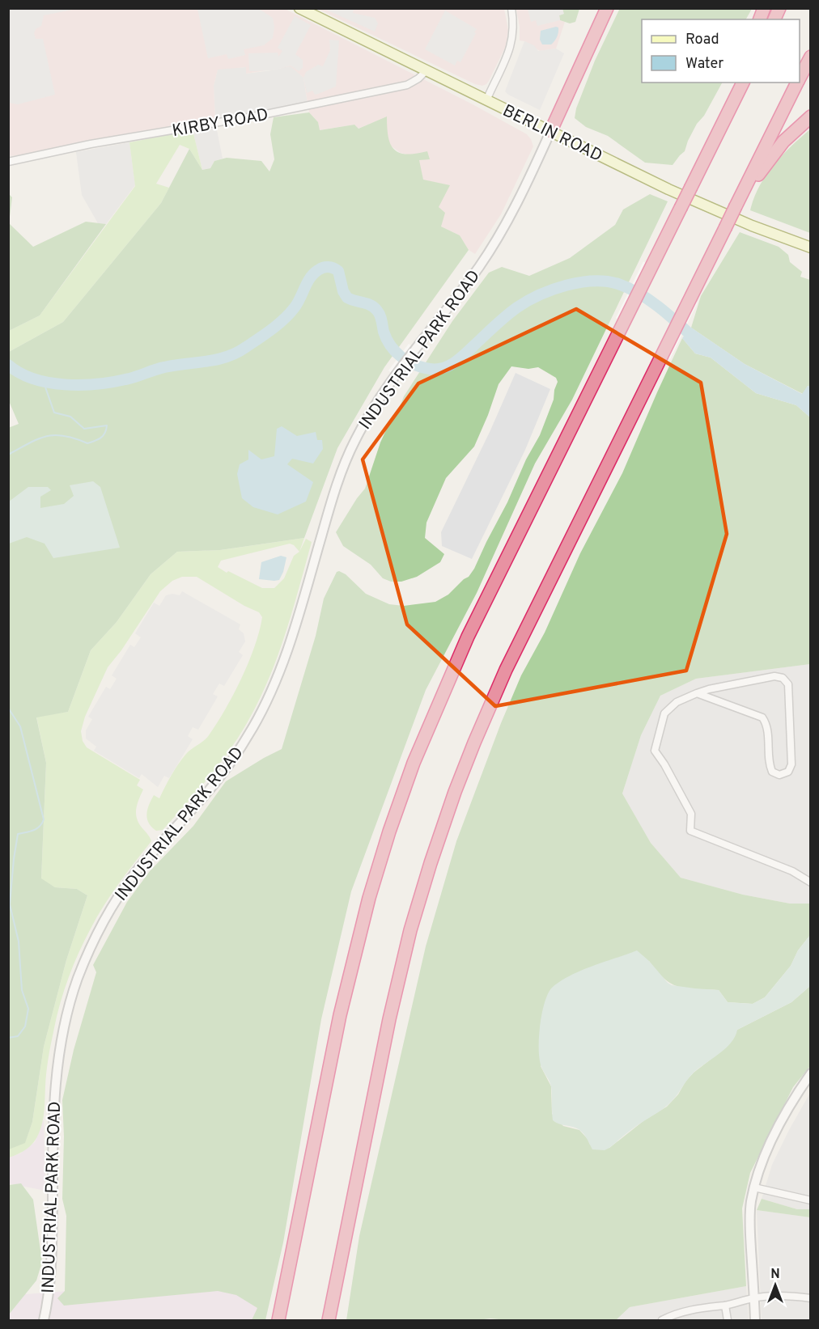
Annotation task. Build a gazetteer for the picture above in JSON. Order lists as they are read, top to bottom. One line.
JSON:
{"streets":{"main road":["BERLIN ROAD"],"street":["KIRBY ROAD","INDUSTRIAL PARK ROAD"]},"crossings":[["KIRBY ROAD","BERLIN ROAD"],["BERLIN ROAD","INDUSTRIAL PARK ROAD"]],"legend":["Road","Water"],"north":"top"}
